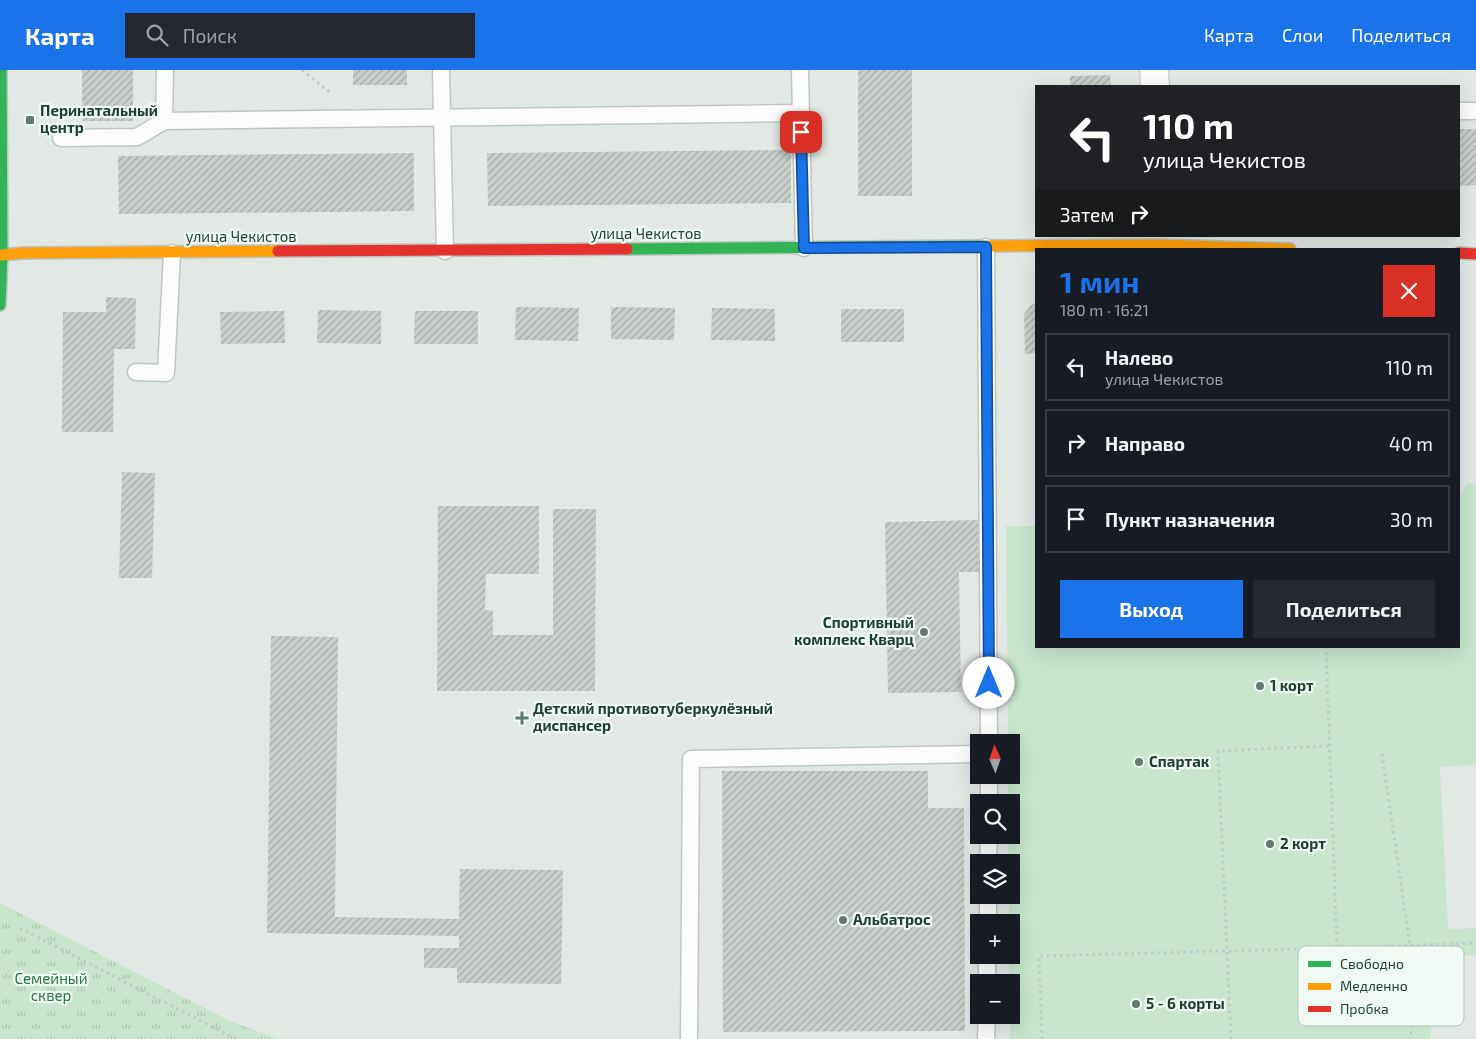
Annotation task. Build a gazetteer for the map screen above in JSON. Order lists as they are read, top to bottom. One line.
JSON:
{"streets":{"street":["улица Чекистов"]},"parks":["Семейный сквер"],"places":{"transit":["Перинатальный центр"],"other":["Спортивный комплекс Кварц","1 корт","Спартак","2 корт","Альбатрос","5 - 6 корты"],"health":["Детский противотуберкулёзный диспансер"]},"legend":["Свободно","Медленно","Пробка"],"north":"top","page":{"header":"Карта","search":"Поиск","nav":["Карта","Слои","Поделиться"],"turn":["110 m","улица Чекистов"],"then":"Затем","heading":["1 мин","180 m · 16:21"],"list":[{"name":"Налево","note":"улица Чекистов","value":"110 m"},{"name":"Направо","value":"40 m"},{"name":"Пункт назначения","value":"30 m"}],"buttons":["Выход","Поделиться"],"map_buttons":["+","−"]}}
